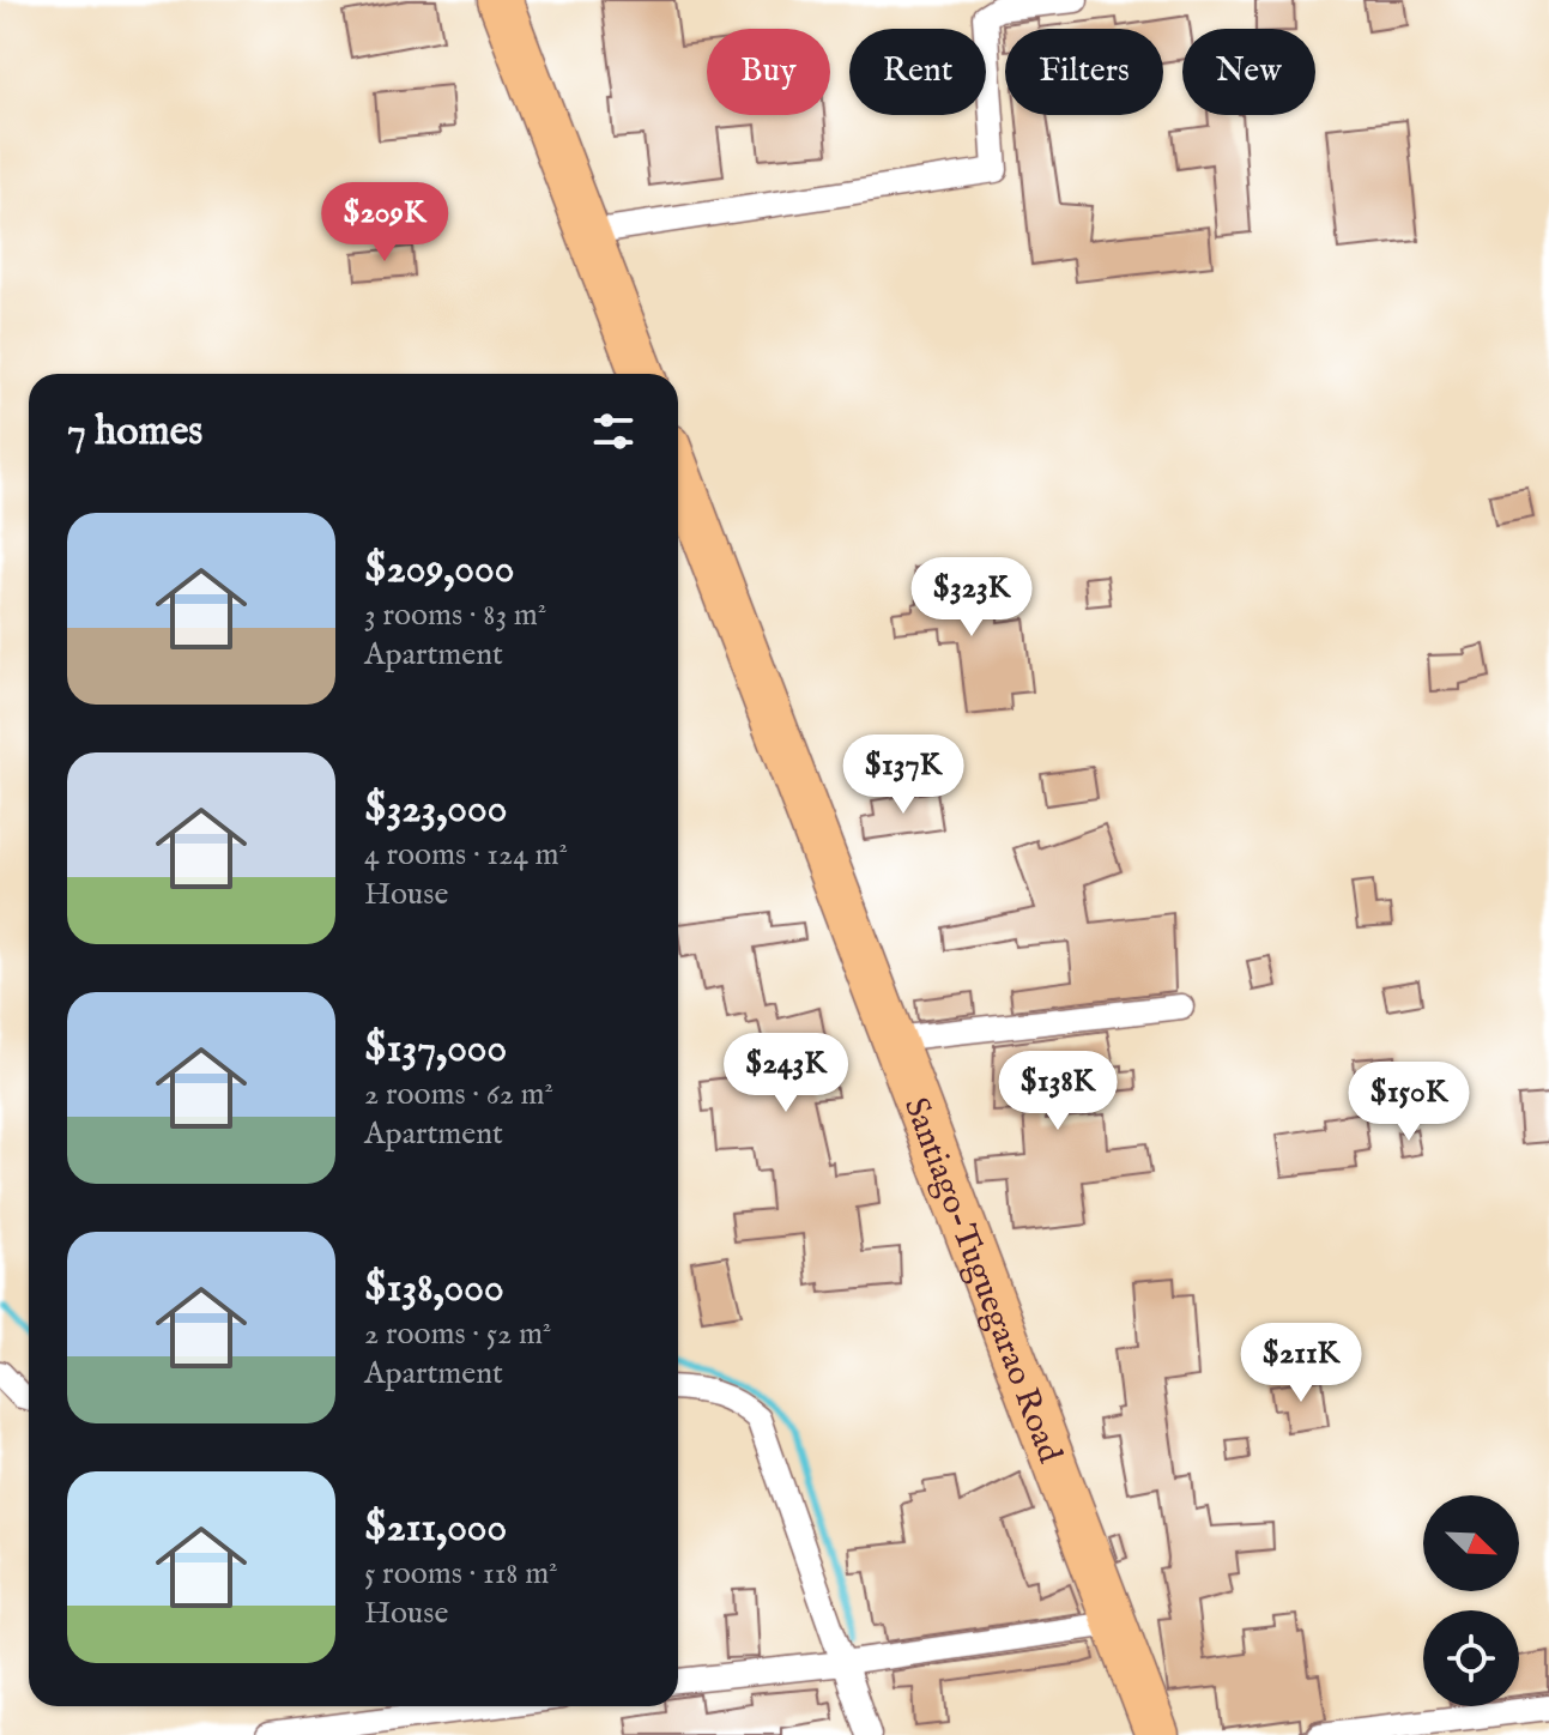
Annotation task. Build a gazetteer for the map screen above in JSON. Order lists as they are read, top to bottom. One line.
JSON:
{"streets":{"highway":["Santiago-Tuguegarao Road"]},"north":"bottom right","page":{"chip":["Buy","Rent","Filters","New"],"price":["$209K","$323K","$137K","$243K","$138K","$150K","$211K"],"heading":"7 homes","list":[{"name":"$209,000","note":"3 rooms · 83 m² · Apartment"},{"name":"$323,000","note":"4 rooms · 124 m² · House"},{"name":"$137,000","note":"2 rooms · 62 m² · Apartment"},{"name":"$138,000","note":"2 rooms · 52 m² · Apartment"},{"name":"$211,000","note":"5 rooms · 118 m² · House"}]}}
